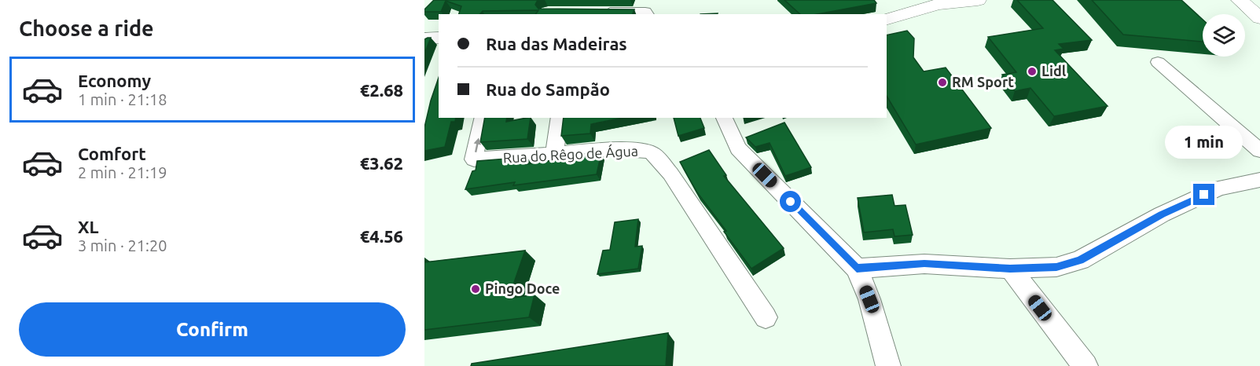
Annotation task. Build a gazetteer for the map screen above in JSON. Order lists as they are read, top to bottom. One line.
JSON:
{"streets":{"street":["Rua do Rêgo de Água"]},"places":["Lidl","RM Sport","Pingo Doce"],"page":{"heading":"Choose a ride","banner":["Rua das Madeiras","Rua do Sampão"],"list":[{"name":"Economy","note":"1 min · 21:18","value":"€2.68"},{"name":"Comfort","note":"2 min · 21:19","value":"€3.62"},{"name":"XL","note":"3 min · 21:20","value":"€4.56"}],"bubble":"1 min","buttons":"Confirm"}}
